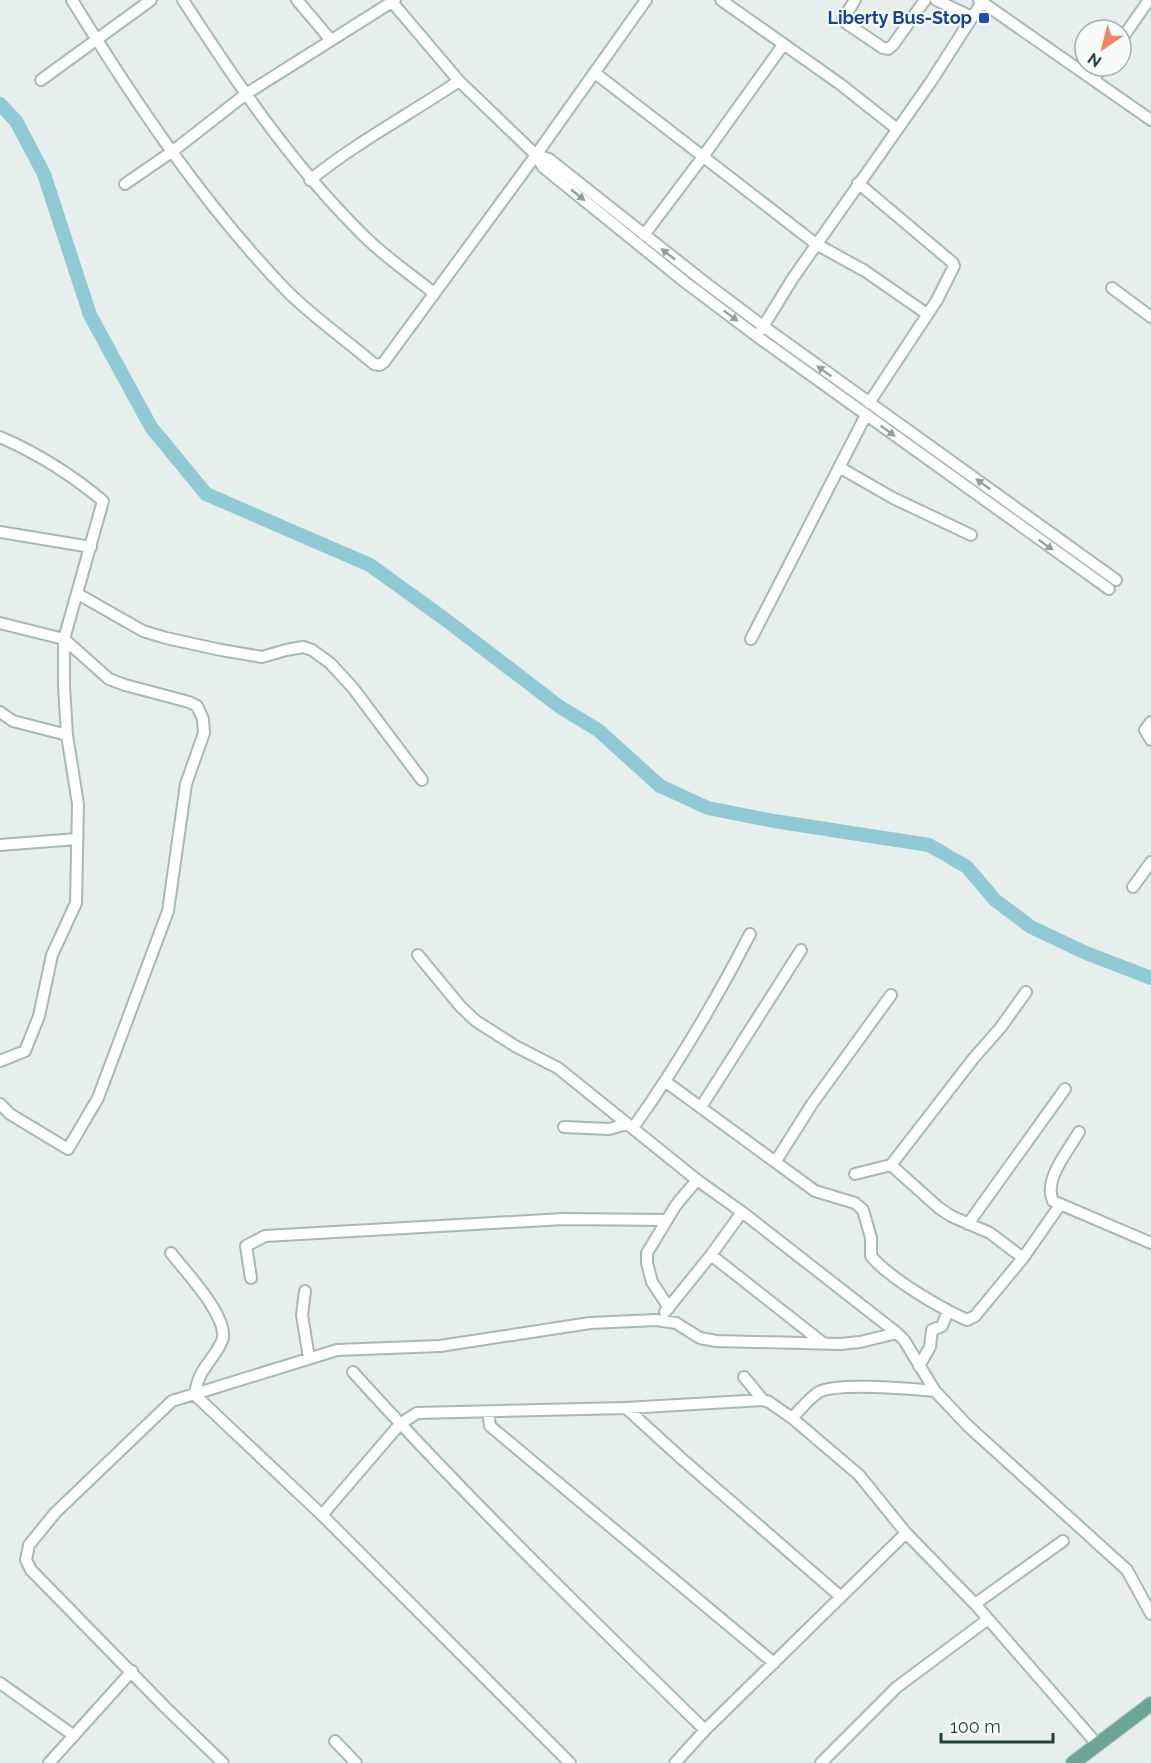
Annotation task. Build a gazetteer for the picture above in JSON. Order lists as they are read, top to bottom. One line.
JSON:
{"places":{"transit":["Liberty Bus-Stop"]},"scale_bar":"100 m","north":"bottom left"}
